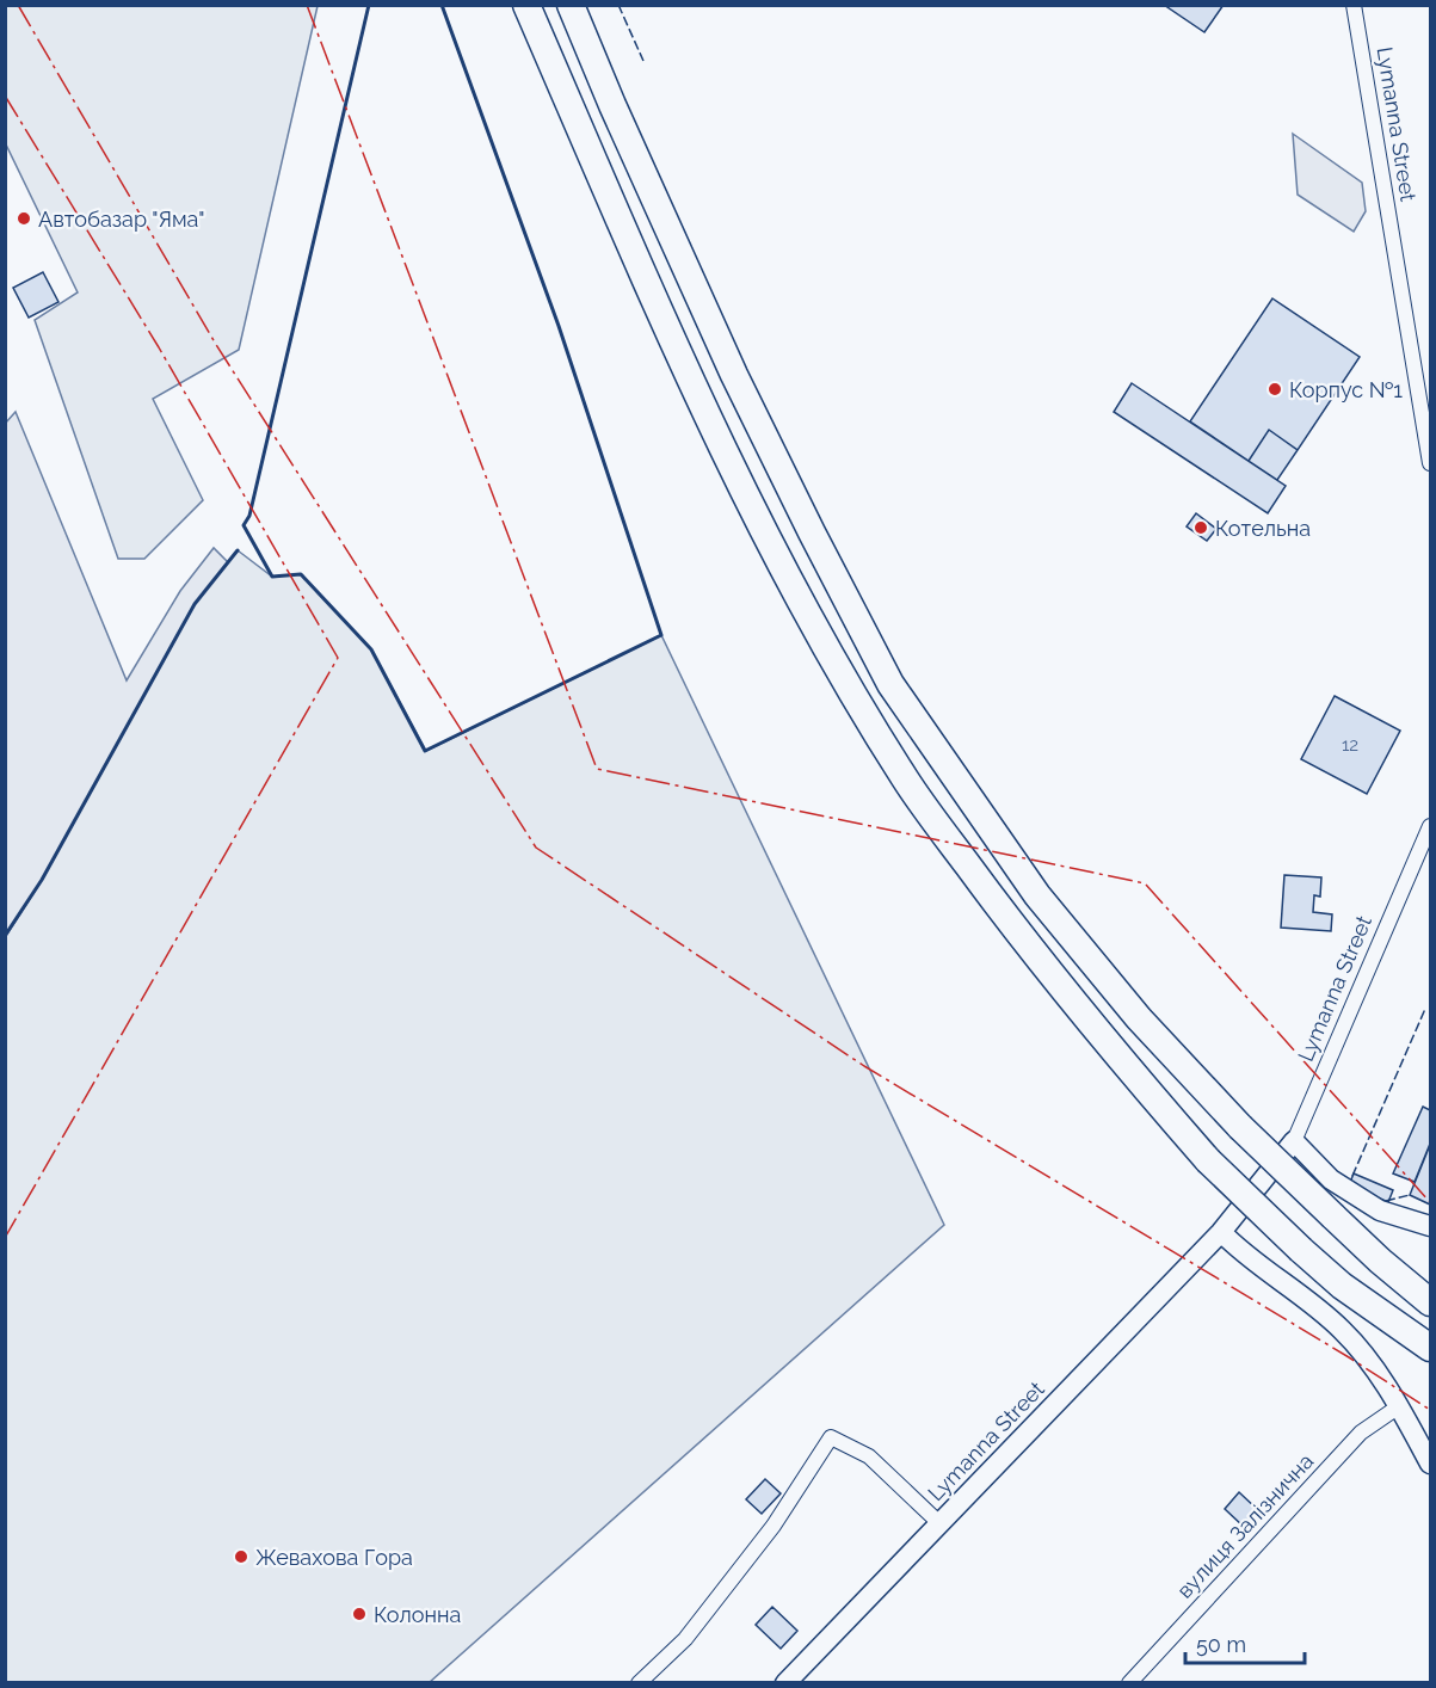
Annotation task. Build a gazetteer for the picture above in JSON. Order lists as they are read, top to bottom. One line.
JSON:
{"streets":{"main road":["Lymanna Street"],"street":["вулиця Залізнична"]},"places":["Автобазар \"Яма\"","Корпус №1","Котельна","Жевахова Гора","Колонна"],"house_numbers":["12"],"scale_bar":"50 m"}
